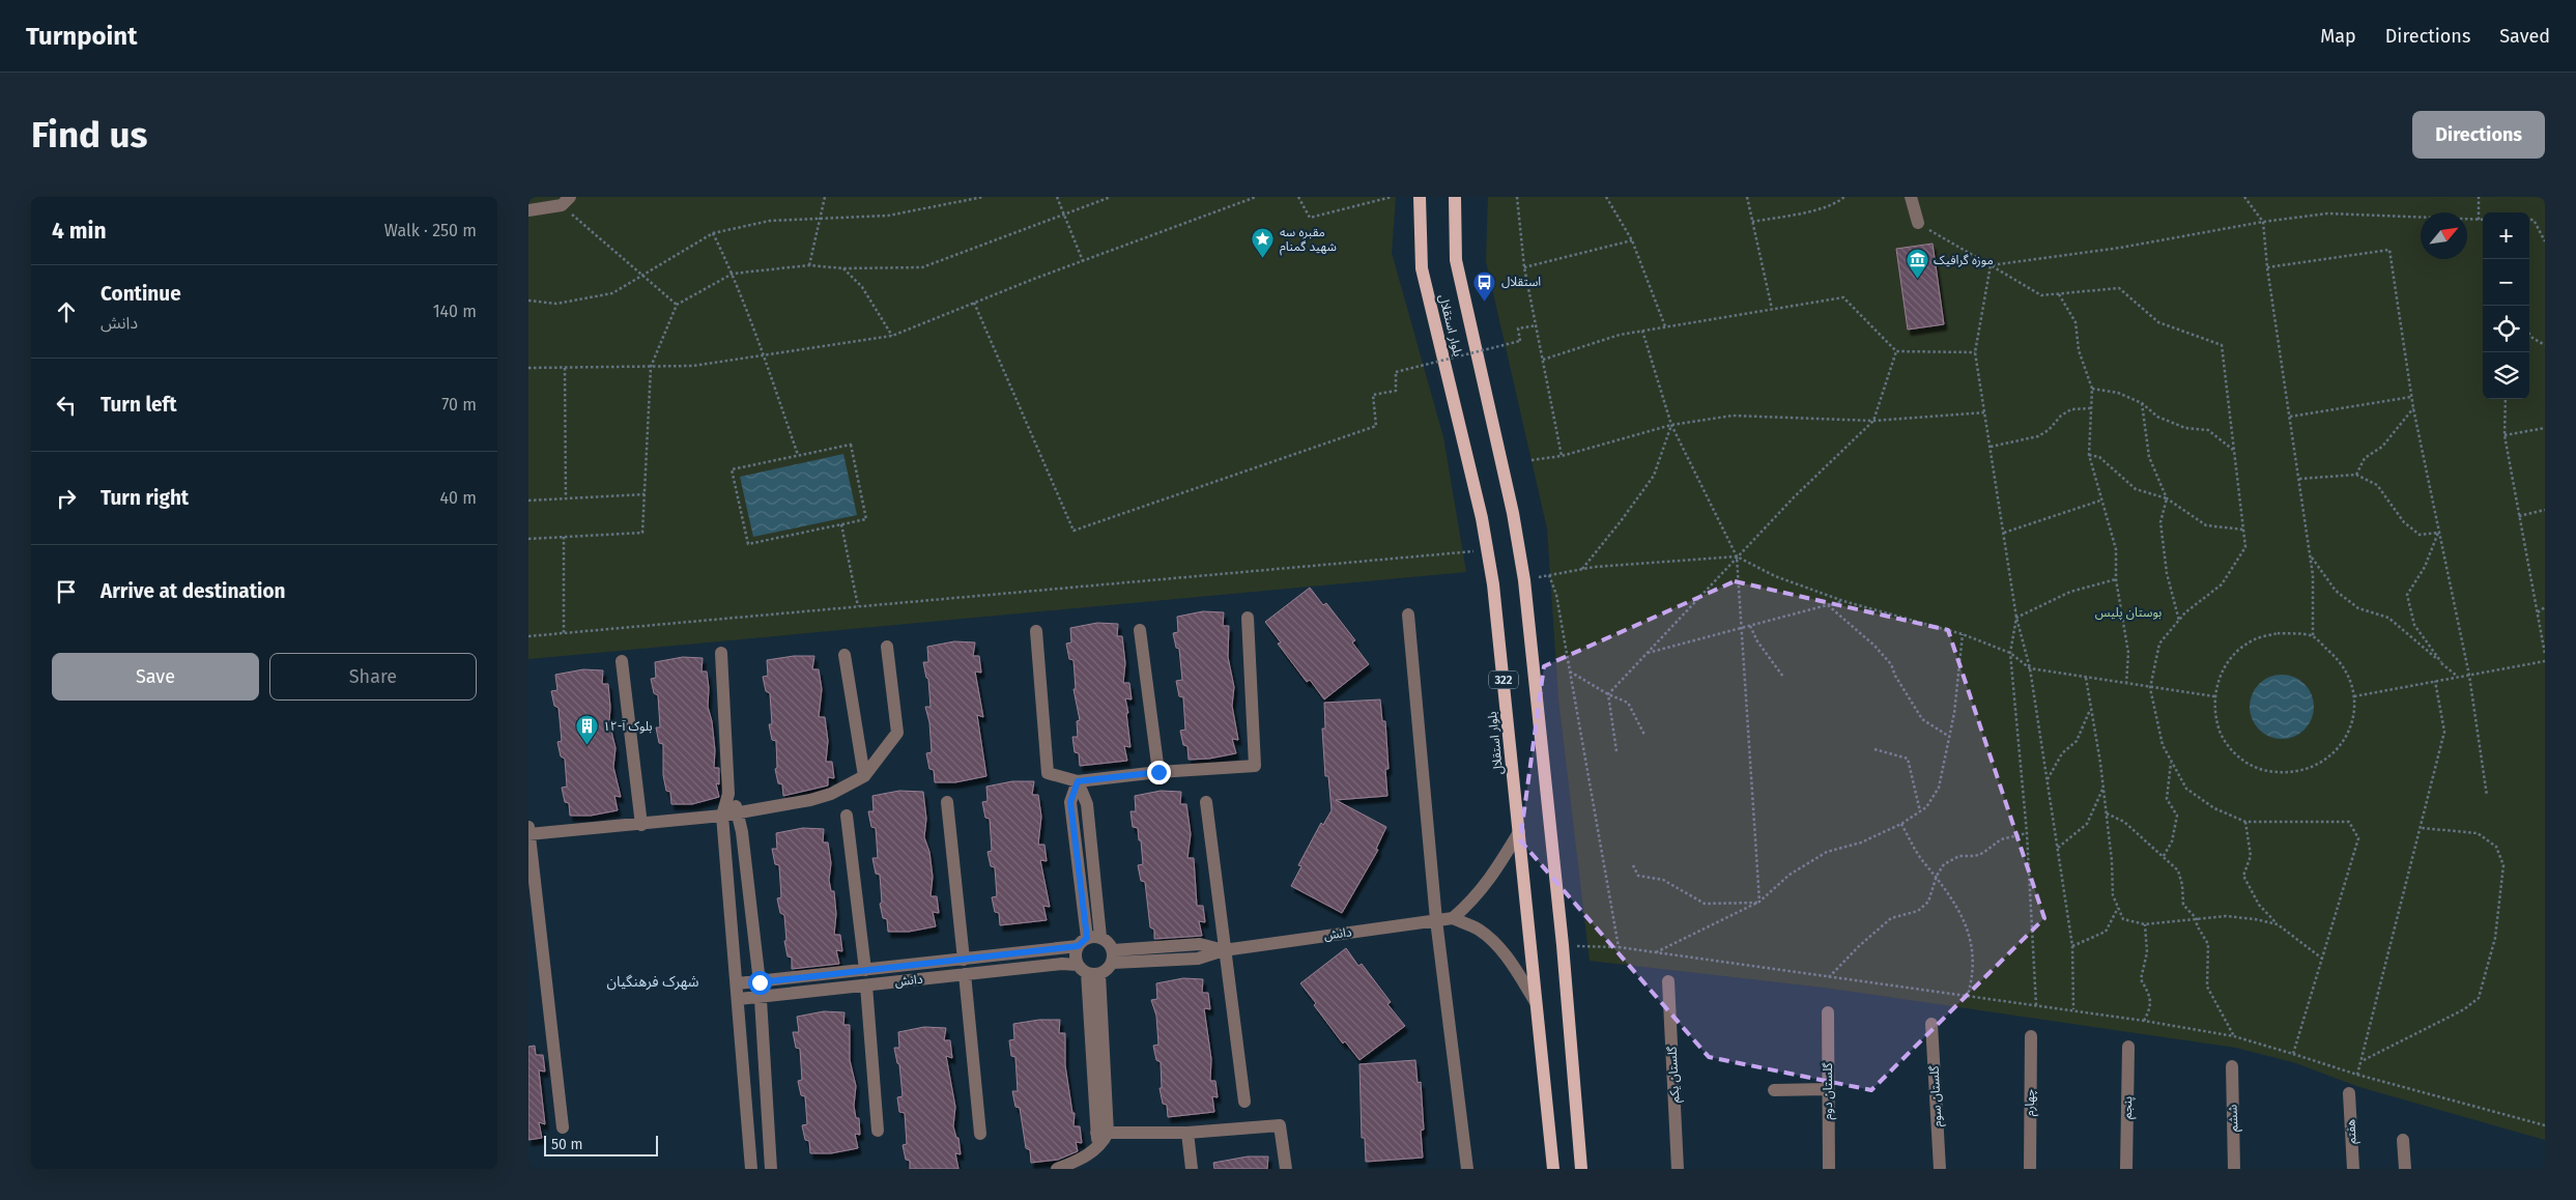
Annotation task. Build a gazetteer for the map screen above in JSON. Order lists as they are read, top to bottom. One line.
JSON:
{"streets":{"main road":["بلوار استقلال","322"],"street":["دانش","گلستان یکم","گلستان دوم","گلستان سوم","چهارم","پنجم","ششم","هفتم"]},"districts":["شهرک فرهنگیان"],"parks":["بوستان پلیس"],"places":{"place":["مقبره سه شهید گمنام"],"museum":["موزه گرافیک"],"bus stop":["استقلال"],"building":["بلوک آ-۱۲"]},"scale_bar":"50 m","north":"top right","page":{"header":"Turnpoint","nav":["Map","Directions","Saved"],"buttons":["Directions",["Save","Share"]],"title":"Find us","heading":["4 min","Walk · 250 m"],"map_buttons":["+","−"],"list":[["Continue","دانش","140 m"],["Turn left","70 m"],["Turn right","40 m"],"Arrive at destination"],"scale":"50 m"}}
